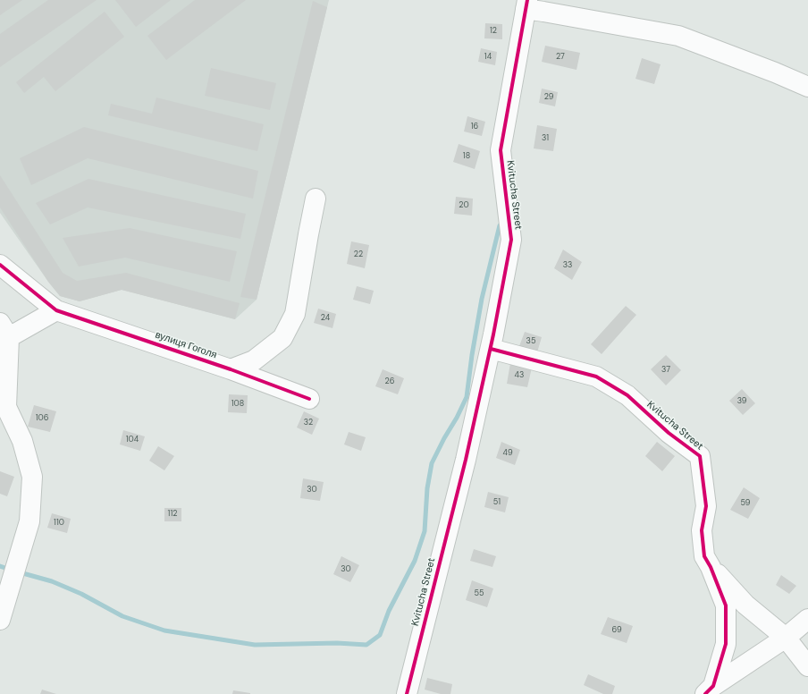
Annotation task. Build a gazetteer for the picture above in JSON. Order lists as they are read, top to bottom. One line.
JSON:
{"streets":{"street":["Kvitucha Street","вулиця Гоголя"]},"house_numbers":["12","14","27","29","16","31","18","20","22","33","24","35","37","43","26","39","108","106","32","104","49","30","51","59","112","110","30","55","69"]}
